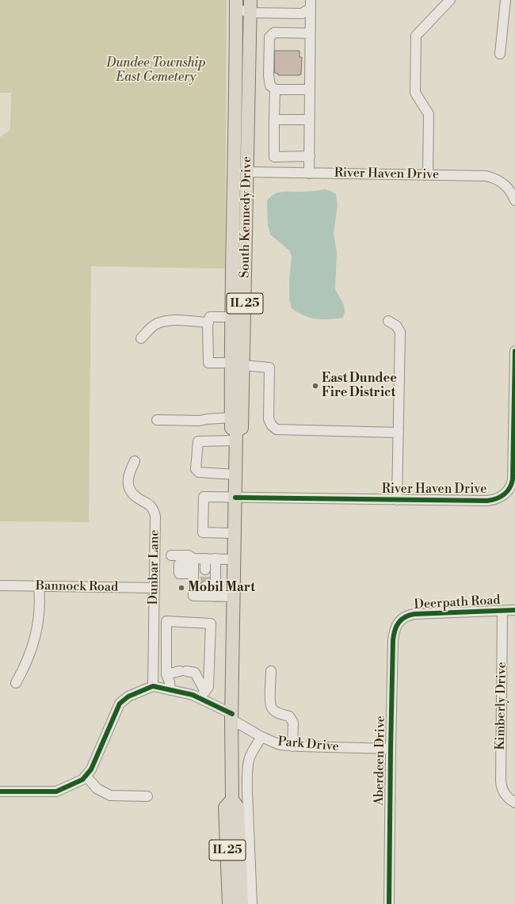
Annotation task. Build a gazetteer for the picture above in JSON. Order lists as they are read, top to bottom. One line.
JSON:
{"streets":{"main road":["South Kennedy Drive","IL 25"],"street":["River Haven Drive","Dunbar Lane","Bannock Road","Deerpath Road","Kimberly Drive","Park Drive","Aberdeen Drive"]},"crossings":[["River Haven Drive","South Kennedy Drive"],["South Kennedy Drive","Park Drive"],["Dunbar Lane","Bannock Road"],["Dunbar Lane","Park Drive"],["Deerpath Road","Kimberly Drive"],["Deerpath Road","Aberdeen Drive"],["Park Drive","Aberdeen Drive"]],"parks":["Dundee Township East Cemetery"],"places":["East Dundee Fire District","Mobil Mart"]}
